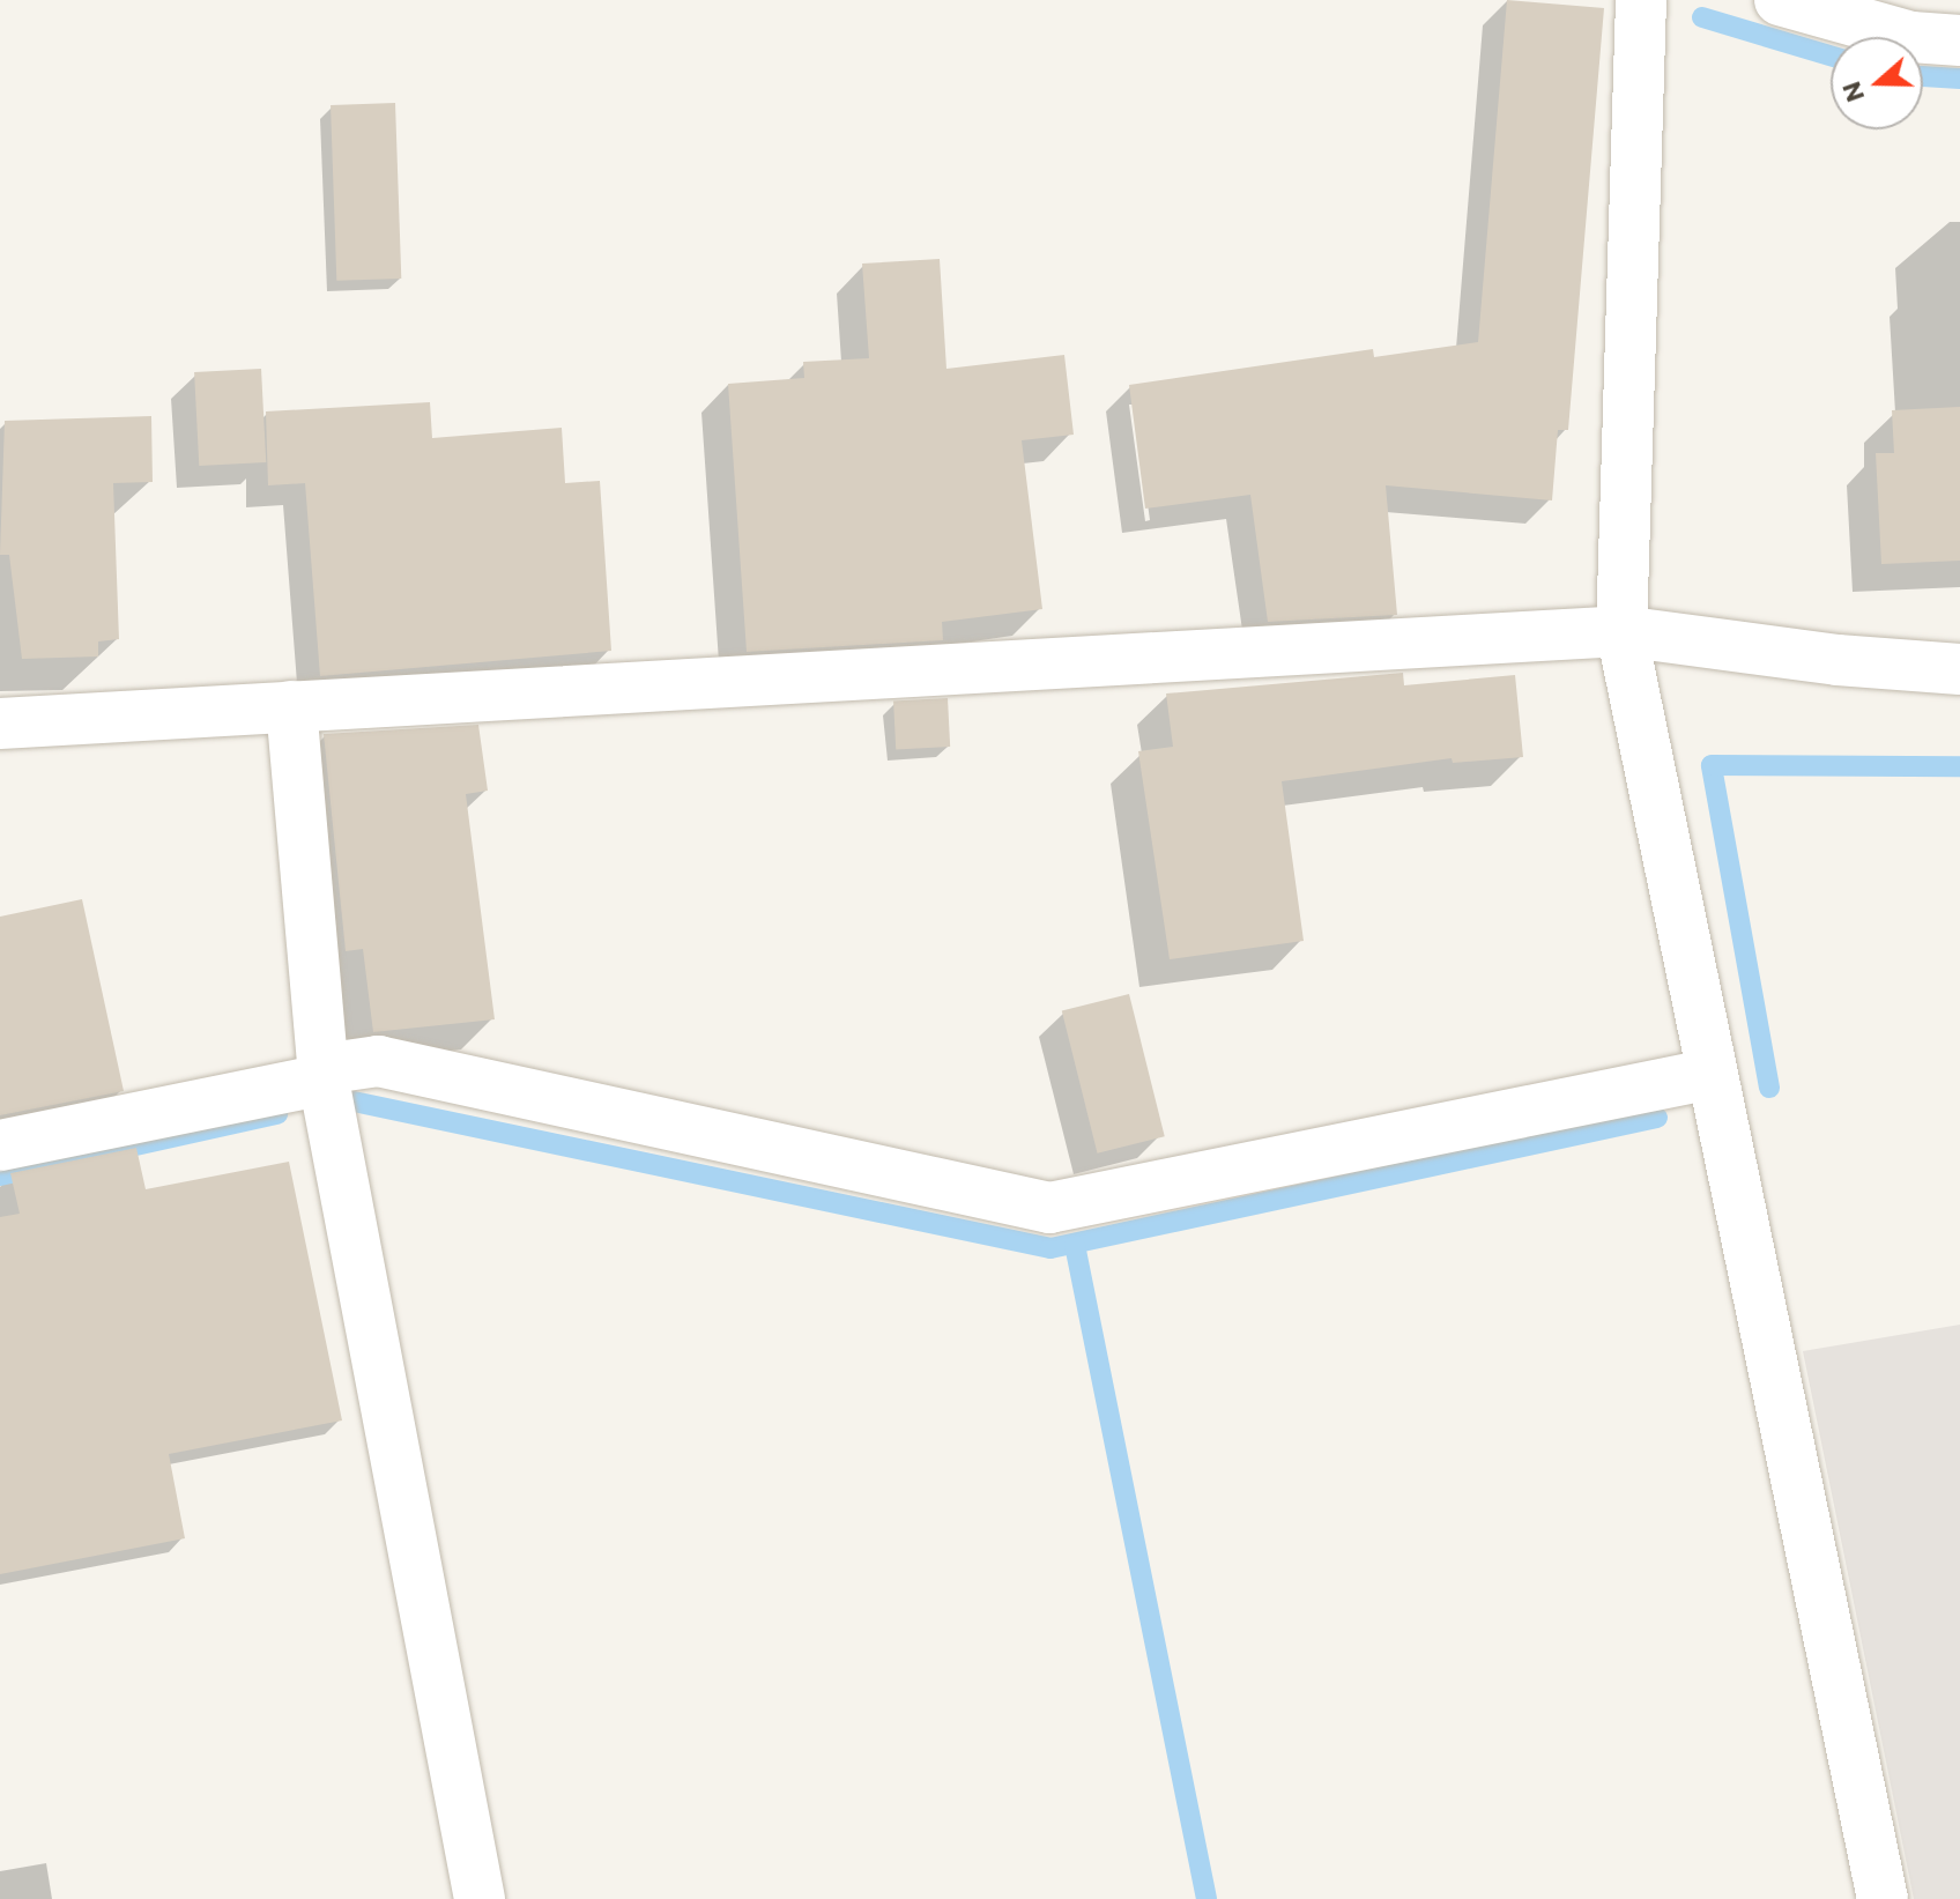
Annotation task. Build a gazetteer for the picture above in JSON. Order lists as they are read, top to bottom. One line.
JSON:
{"north":"left"}
